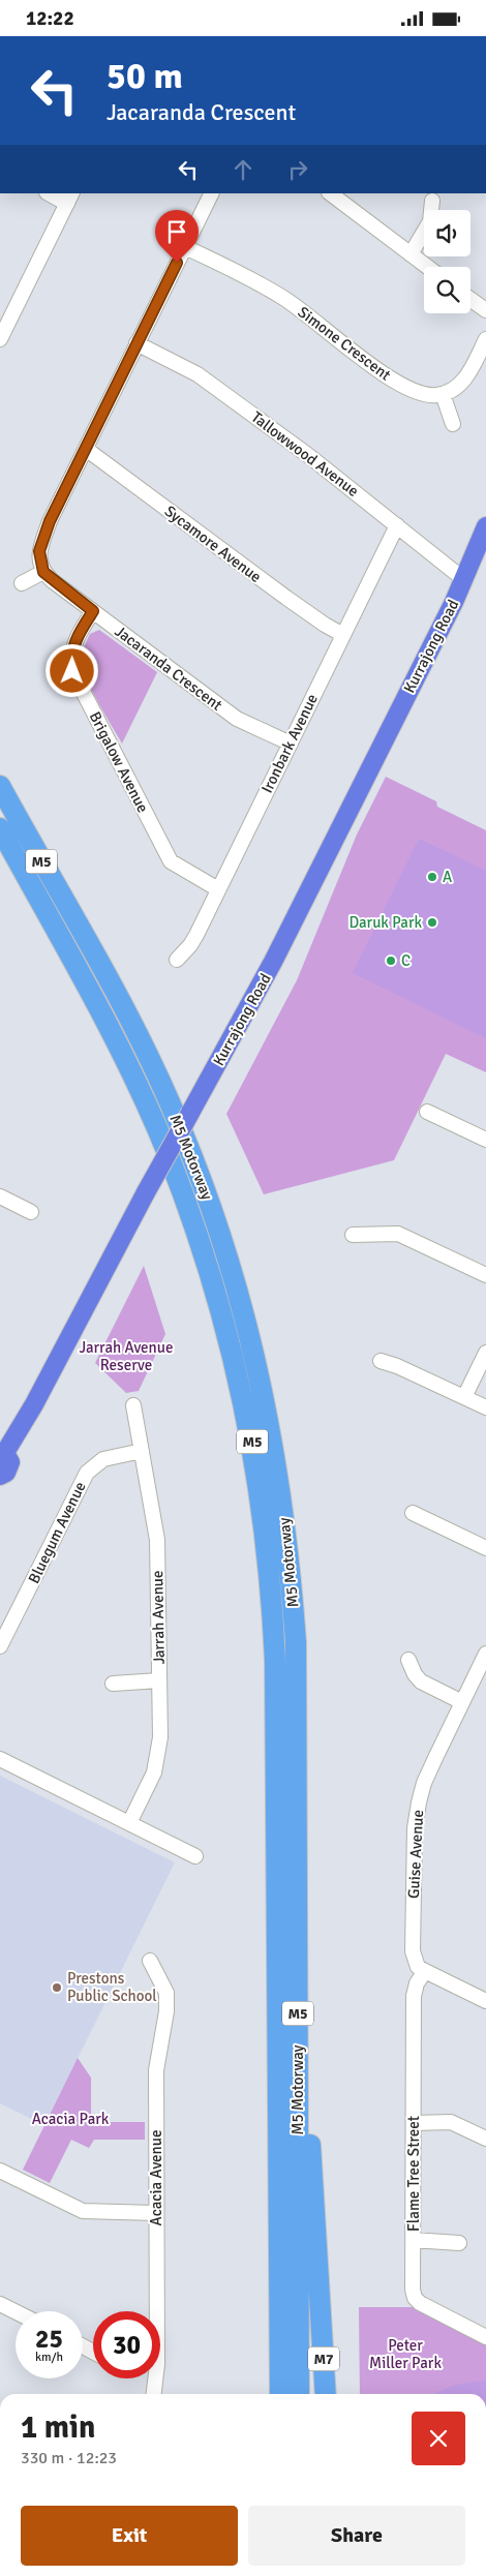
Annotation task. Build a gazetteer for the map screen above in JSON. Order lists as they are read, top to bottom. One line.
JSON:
{"streets":{"highway":["M5","M5 Motorway"],"main road":["Kurrajong Road"],"street":["Simone Crescent","Tallowwood Avenue","Sycamore Avenue","Jacaranda Crescent","Ironbark Avenue","Brigalow Avenue","Bluegum Avenue","Jarrah Avenue","Guise Avenue","Flame Tree Street","Acacia Avenue"]},"crossings":[["Tallowwood Avenue","Kurrajong Road"],["Tallowwood Avenue","Ironbark Avenue"],["Sycamore Avenue","Ironbark Avenue"],["Jacaranda Crescent","Ironbark Avenue"],["Jacaranda Crescent","Brigalow Avenue"],["Ironbark Avenue","Brigalow Avenue"],["Bluegum Avenue","Jarrah Avenue"],["Guise Avenue","Flame Tree Street"]],"parks":["Jarrah Avenue Reserve","Acacia Park","Peter Miller Park"],"places":["A","Daruk Park","C","Prestons Public School"],"page":{"status":"12:22","turn":["50 m","Jacaranda Crescent"],"speed":"25 km/h","limit":"30","heading":["1 min","330 m · 12:23"],"buttons":["Exit","Share"]}}
